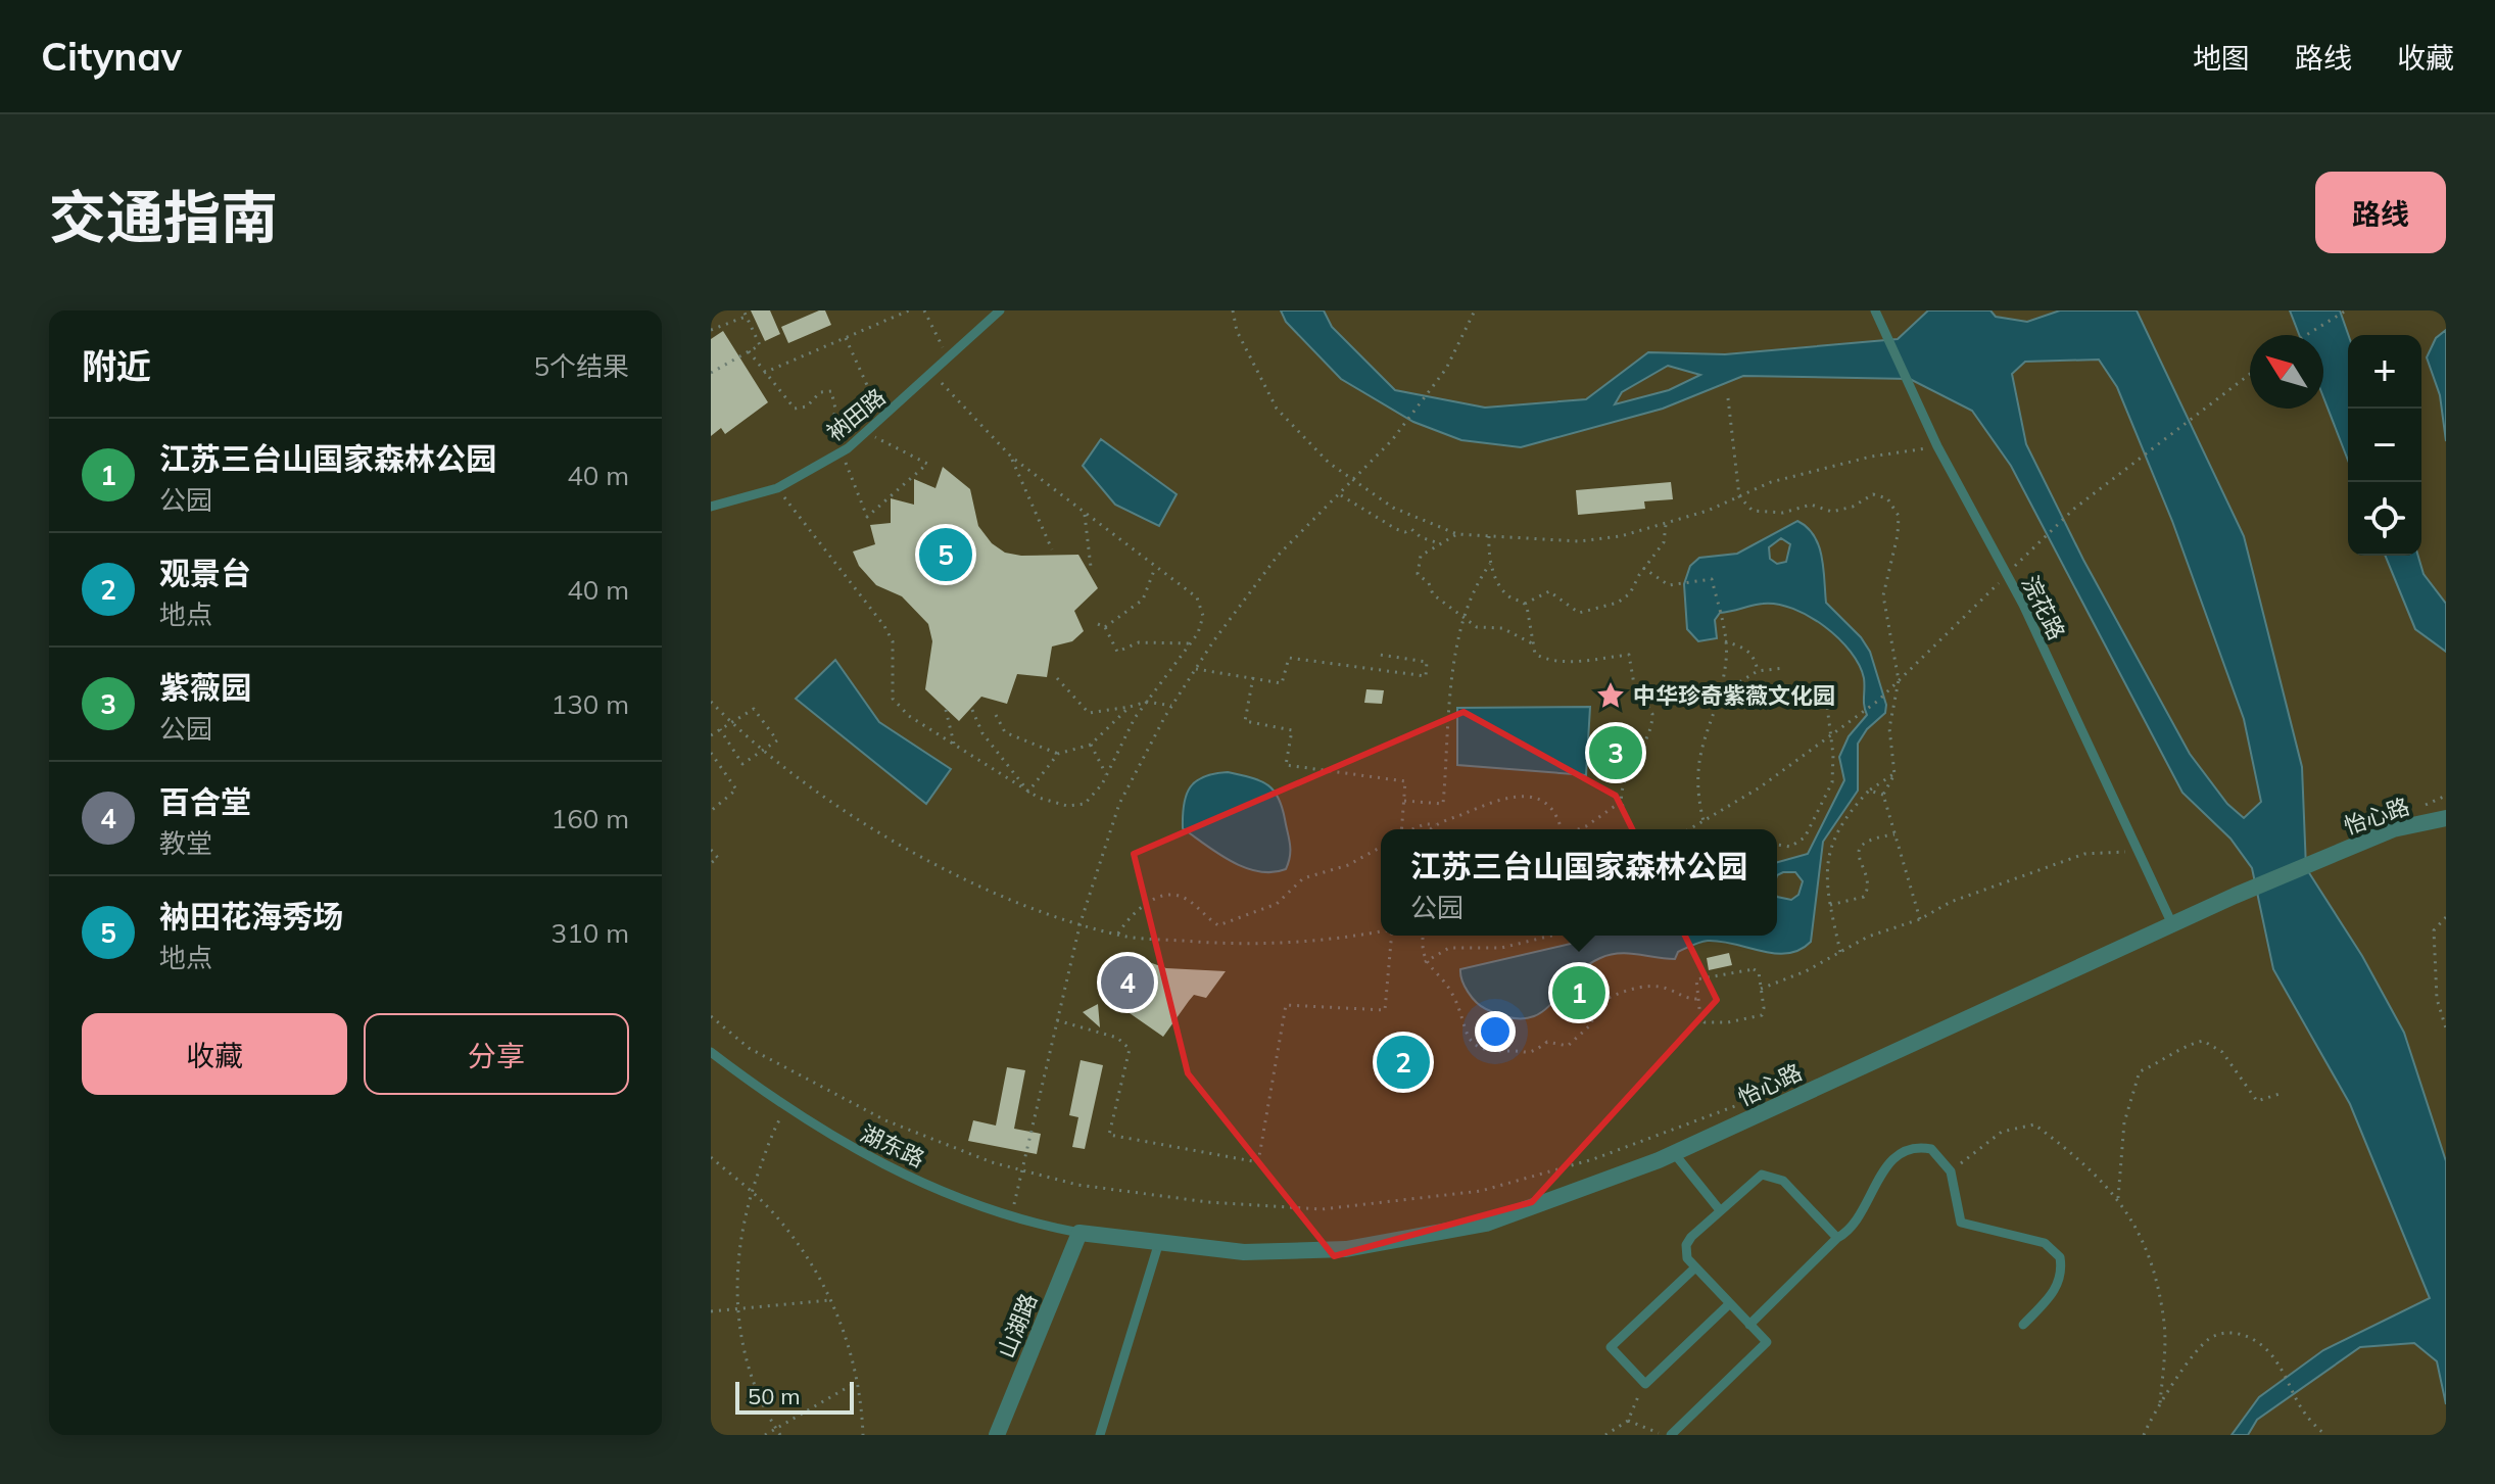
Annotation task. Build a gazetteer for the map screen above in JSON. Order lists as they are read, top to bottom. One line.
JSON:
{"streets":{"street":["怡心路","山湖路"],"lane":["衲田路","浣花路","湖东路"]},"crossings":[["浣花路","怡心路"],["怡心路","湖东路"],["怡心路","山湖路"],["湖东路","山湖路"]],"places":{"place":["中华珍奇紫薇文化园"]},"scale_bar":"50 m","north":"top left","page":{"header":"Citynav","nav":["地图","路线","收藏"],"title":"交通指南","buttons":["路线",["收藏","分享"]],"heading":["附近","5个结果"],"map_buttons":["+","−"],"list":[{"mark":"1","name":"江苏三台山国家森林公园","note":"公园","value":"40 m"},{"mark":"2","name":"观景台","note":"地点","value":"40 m"},{"mark":"3","name":"紫薇园","note":"公园","value":"130 m"},{"mark":"4","name":"百合堂","note":"教堂","value":"160 m"},{"mark":"5","name":"衲田花海秀场","note":"地点","value":"310 m"}],"pins":["5","3","4","1","2"],"popup":["江苏三台山国家森林公园","公园"],"scale":"50 m"}}
